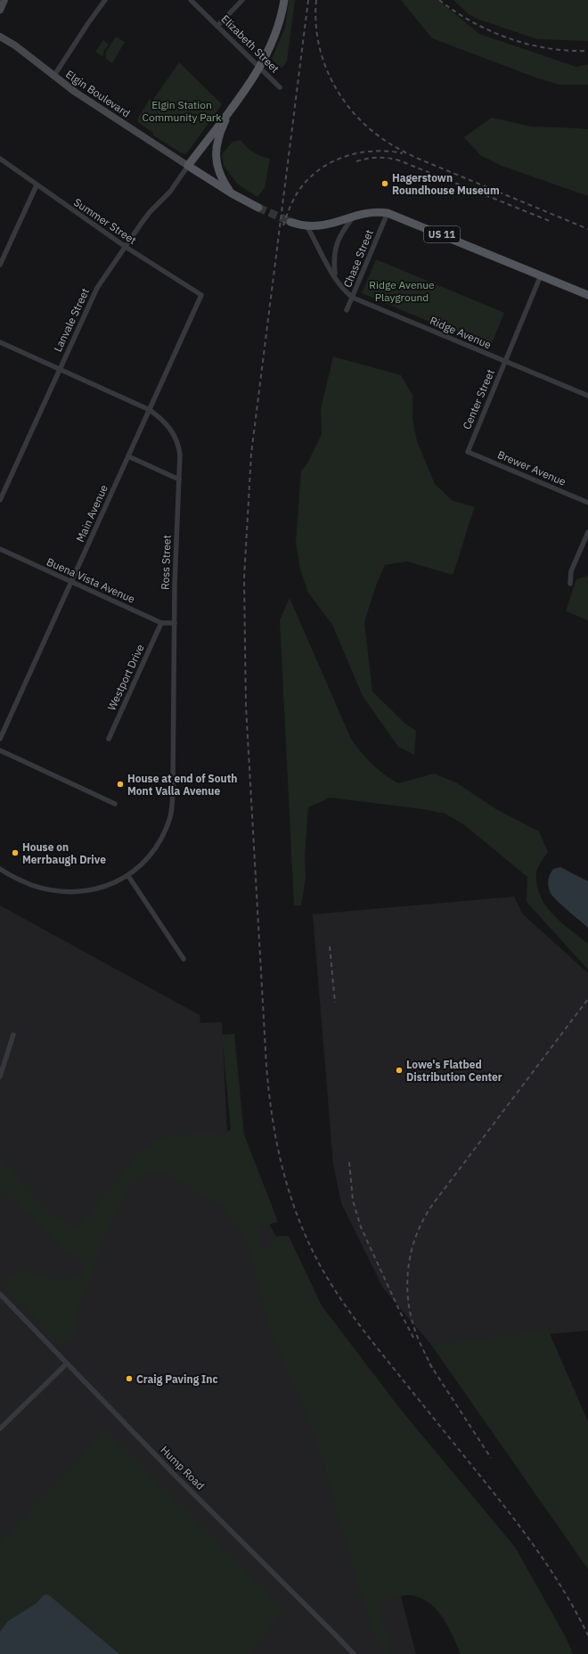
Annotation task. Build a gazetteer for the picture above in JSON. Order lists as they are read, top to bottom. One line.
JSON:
{"streets":{"main road":["US 11"],"street":["Elizabeth Street","Elgin Boulevard","Summer Street","Chase Street","Lanvale Street","Ridge Avenue","Center Street","Brewer Avenue","Main Avenue","Ross Street","Buena Vista Avenue","Westport Drive","Hump Road"]},"crossings":[["Elgin Boulevard","Lanvale Street"],["Summer Street","Lanvale Street"],["Summer Street","Main Avenue"],["US 11","Chase Street"],["US 11","Ridge Avenue"],["US 11","Center Street"],["Chase Street","Ridge Avenue"],["Lanvale Street","Ross Street"],["Ridge Avenue","Center Street"],["Center Street","Brewer Avenue"],["Main Avenue","Ross Street"],["Main Avenue","Buena Vista Avenue"],["Ross Street","Buena Vista Avenue"],["Buena Vista Avenue","Westport Drive"]],"parks":["Elgin Station Community Park","Ridge Avenue Playground"],"places":["Hagerstown Roundhouse Museum","House at end of South Mont Valla Avenue","House on Merrbaugh Drive","Lowe's Flatbed Distribution Center","Craig Paving Inc"]}
